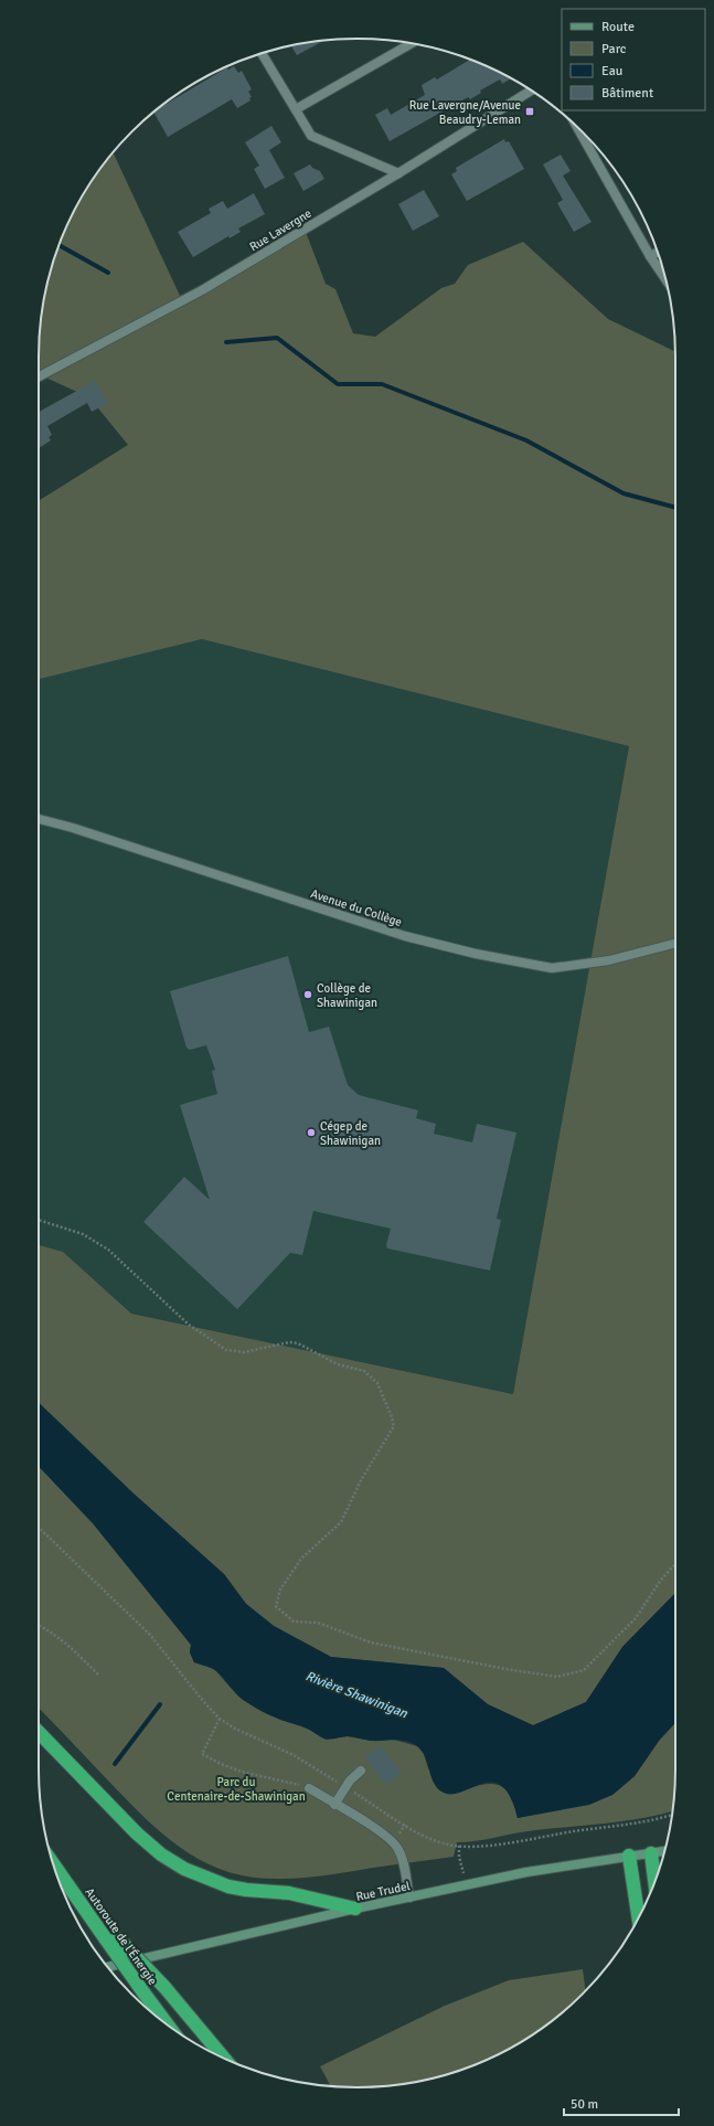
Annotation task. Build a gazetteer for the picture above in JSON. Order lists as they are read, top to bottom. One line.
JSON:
{"streets":{"highway":["Autoroute de l'Énergie"],"main road":["Rue Trudel"],"street":["Rue Lavergne","Avenue du Collège"]},"water":["Rivière Shawinigan"],"parks":["Parc du Centenaire-de-Shawinigan"],"places":{"transit":["Rue Lavergne/Avenue Beaudry-Leman"],"other":["Collège de Shawinigan","Cégep de Shawinigan"]},"legend":["Route","Parc","Eau","Bâtiment"],"scale_bar":"50 m"}
